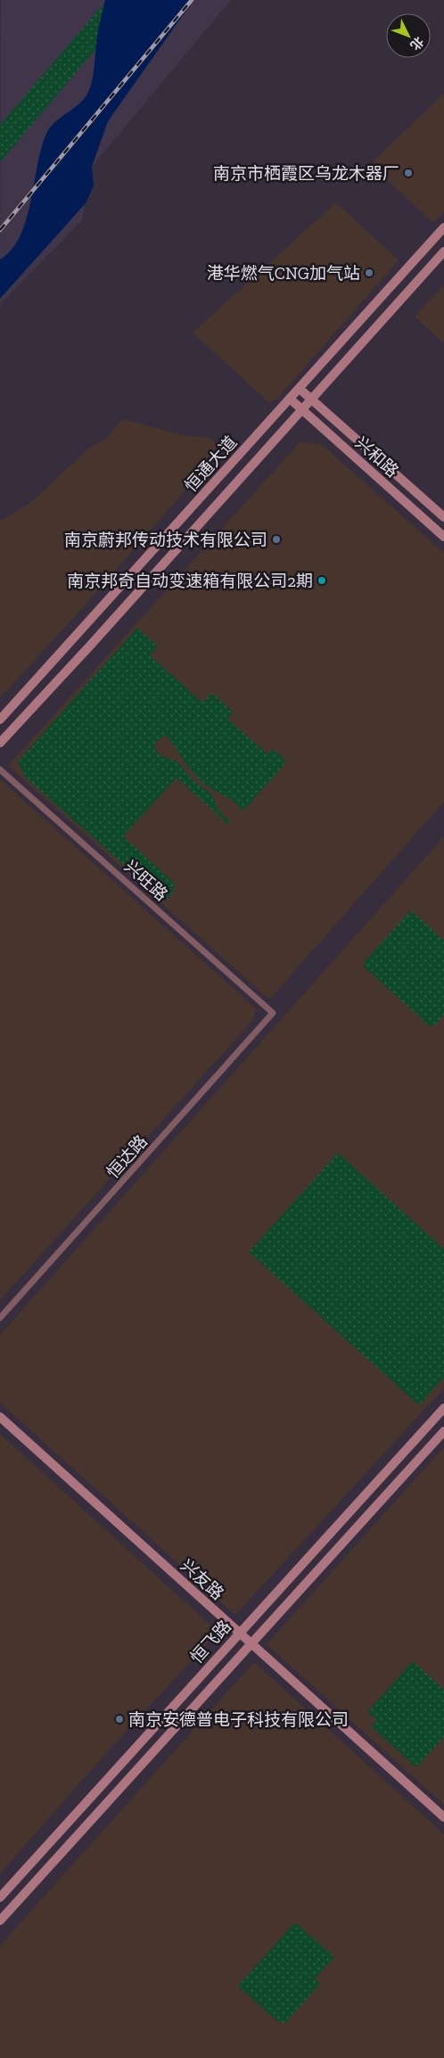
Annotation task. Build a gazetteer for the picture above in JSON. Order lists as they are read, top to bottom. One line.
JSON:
{"streets":{"main road":["兴和路","恒通大道","兴友路","恒飞路"],"street":["兴旺路","恒达路"]},"crossings":[["兴和路","恒通大道"],["兴旺路","恒达路"],["兴友路","恒飞路"]],"places":["南京市栖霞区乌龙木器厂","港华燃气CNG加气站","南京蔚邦传动技术有限公司","南京邦奇自动变速箱有限公司2期","南京安德普电子科技有限公司"],"north":"bottom right"}
